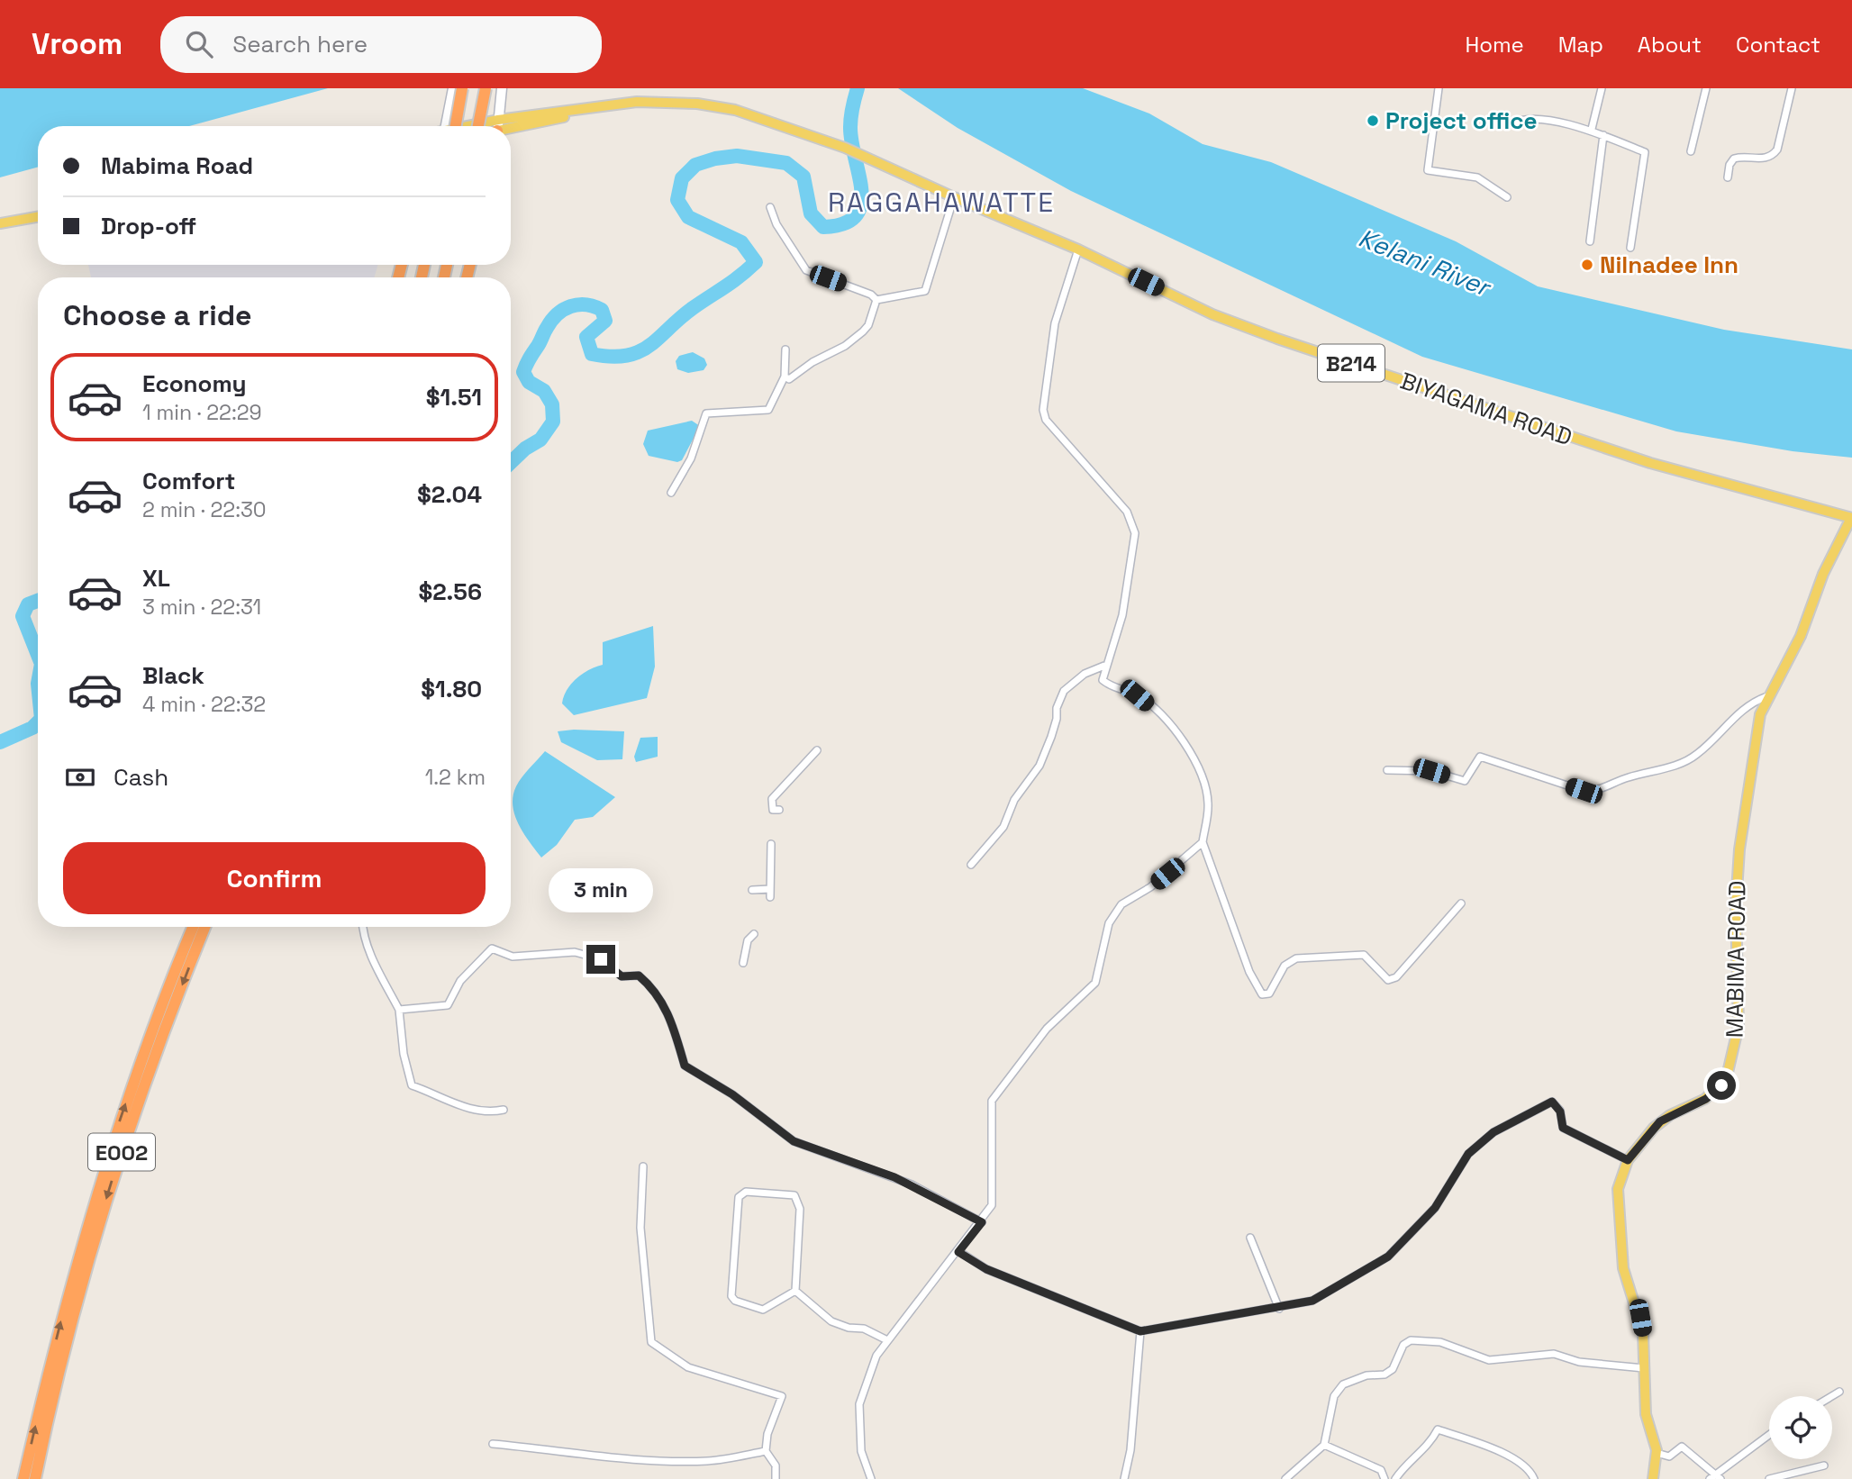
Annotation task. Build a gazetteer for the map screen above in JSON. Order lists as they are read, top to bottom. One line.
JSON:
{"streets":{"highway":["E002"],"main road":["B214","BIYAGAMA ROAD","MABIMA ROAD"]},"crossings":[["BIYAGAMA ROAD","MABIMA ROAD"]],"districts":["RAGGAHAWATTE"],"water":["Kelani River"],"places":["Project office","Nilnadee Inn"],"page":{"header":"Vroom","search":"Search here","nav":["Home","Map","About","Contact"],"banner":["Mabima Road","Drop-off"],"heading":"Choose a ride","list":[{"name":"Economy","note":"1 min · 22:29","value":"$1.51"},{"name":"Comfort","note":"2 min · 22:30","value":"$2.04"},{"name":"XL","note":"3 min · 22:31","value":"$2.56"},{"name":"Black","note":"4 min · 22:32","value":"$1.80"}],"pay":["Cash","1.2 km"],"buttons":"Confirm","bubble":"3 min"}}
